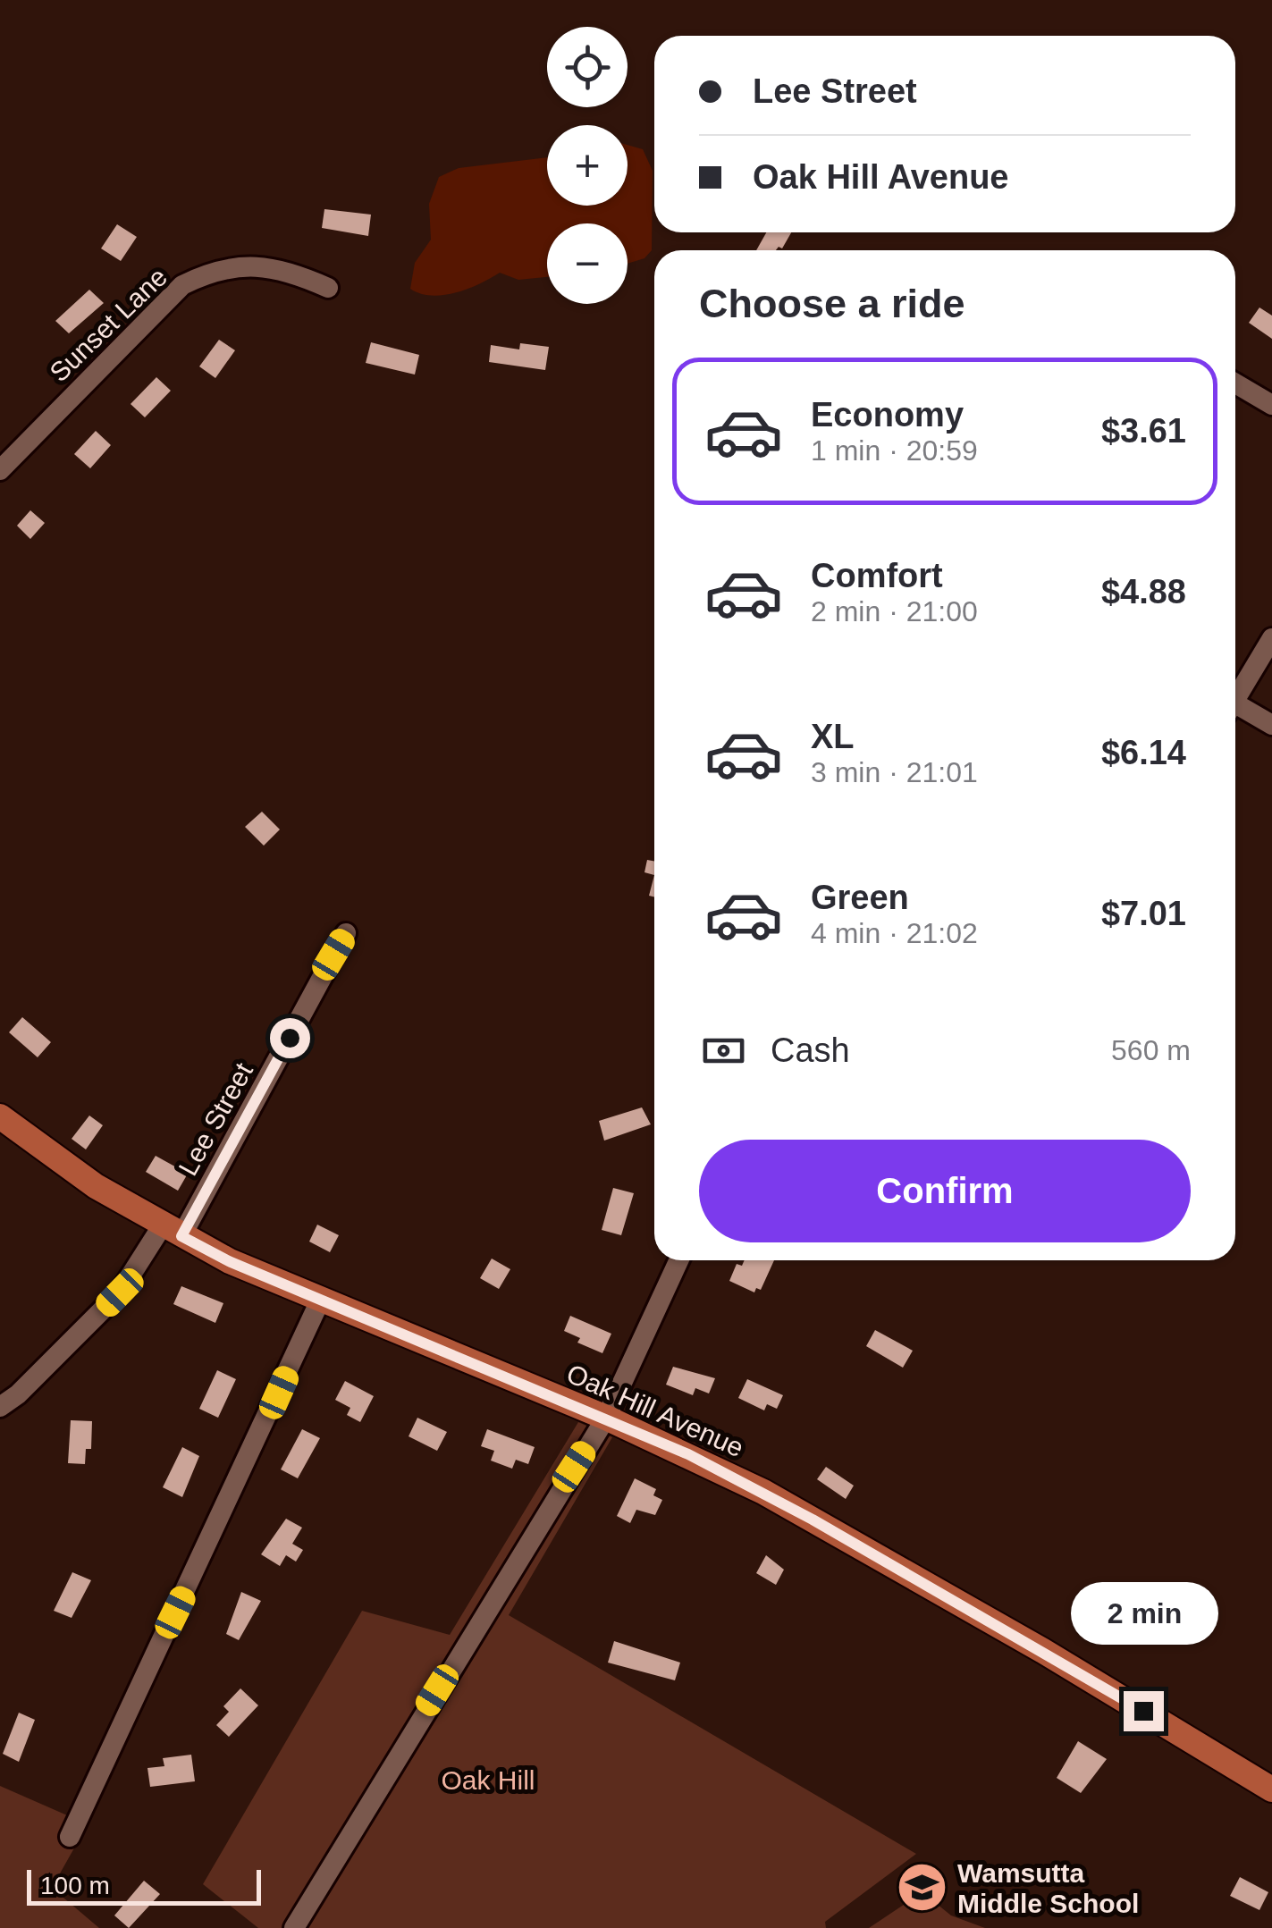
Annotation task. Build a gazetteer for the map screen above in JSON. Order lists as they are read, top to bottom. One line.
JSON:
{"streets":{"main road":["Oak Hill Avenue"],"street":["Sunset Lane","Lee Street"]},"crossings":[["Lee Street","Oak Hill Avenue"]],"parks":["Oak Hill"],"places":{"school or university":["Wamsutta Middle School"]},"scale_bar":"100 m","page":{"map_buttons":["+","−"],"banner":["Lee Street","Oak Hill Avenue"],"heading":"Choose a ride","list":[{"name":"Economy","note":"1 min · 20:59","value":"$3.61"},{"name":"Comfort","note":"2 min · 21:00","value":"$4.88"},{"name":"XL","note":"3 min · 21:01","value":"$6.14"},{"name":"Green","note":"4 min · 21:02","value":"$7.01"}],"pay":["Cash","560 m"],"buttons":"Confirm","bubble":"2 min","scale":"100 m"}}
